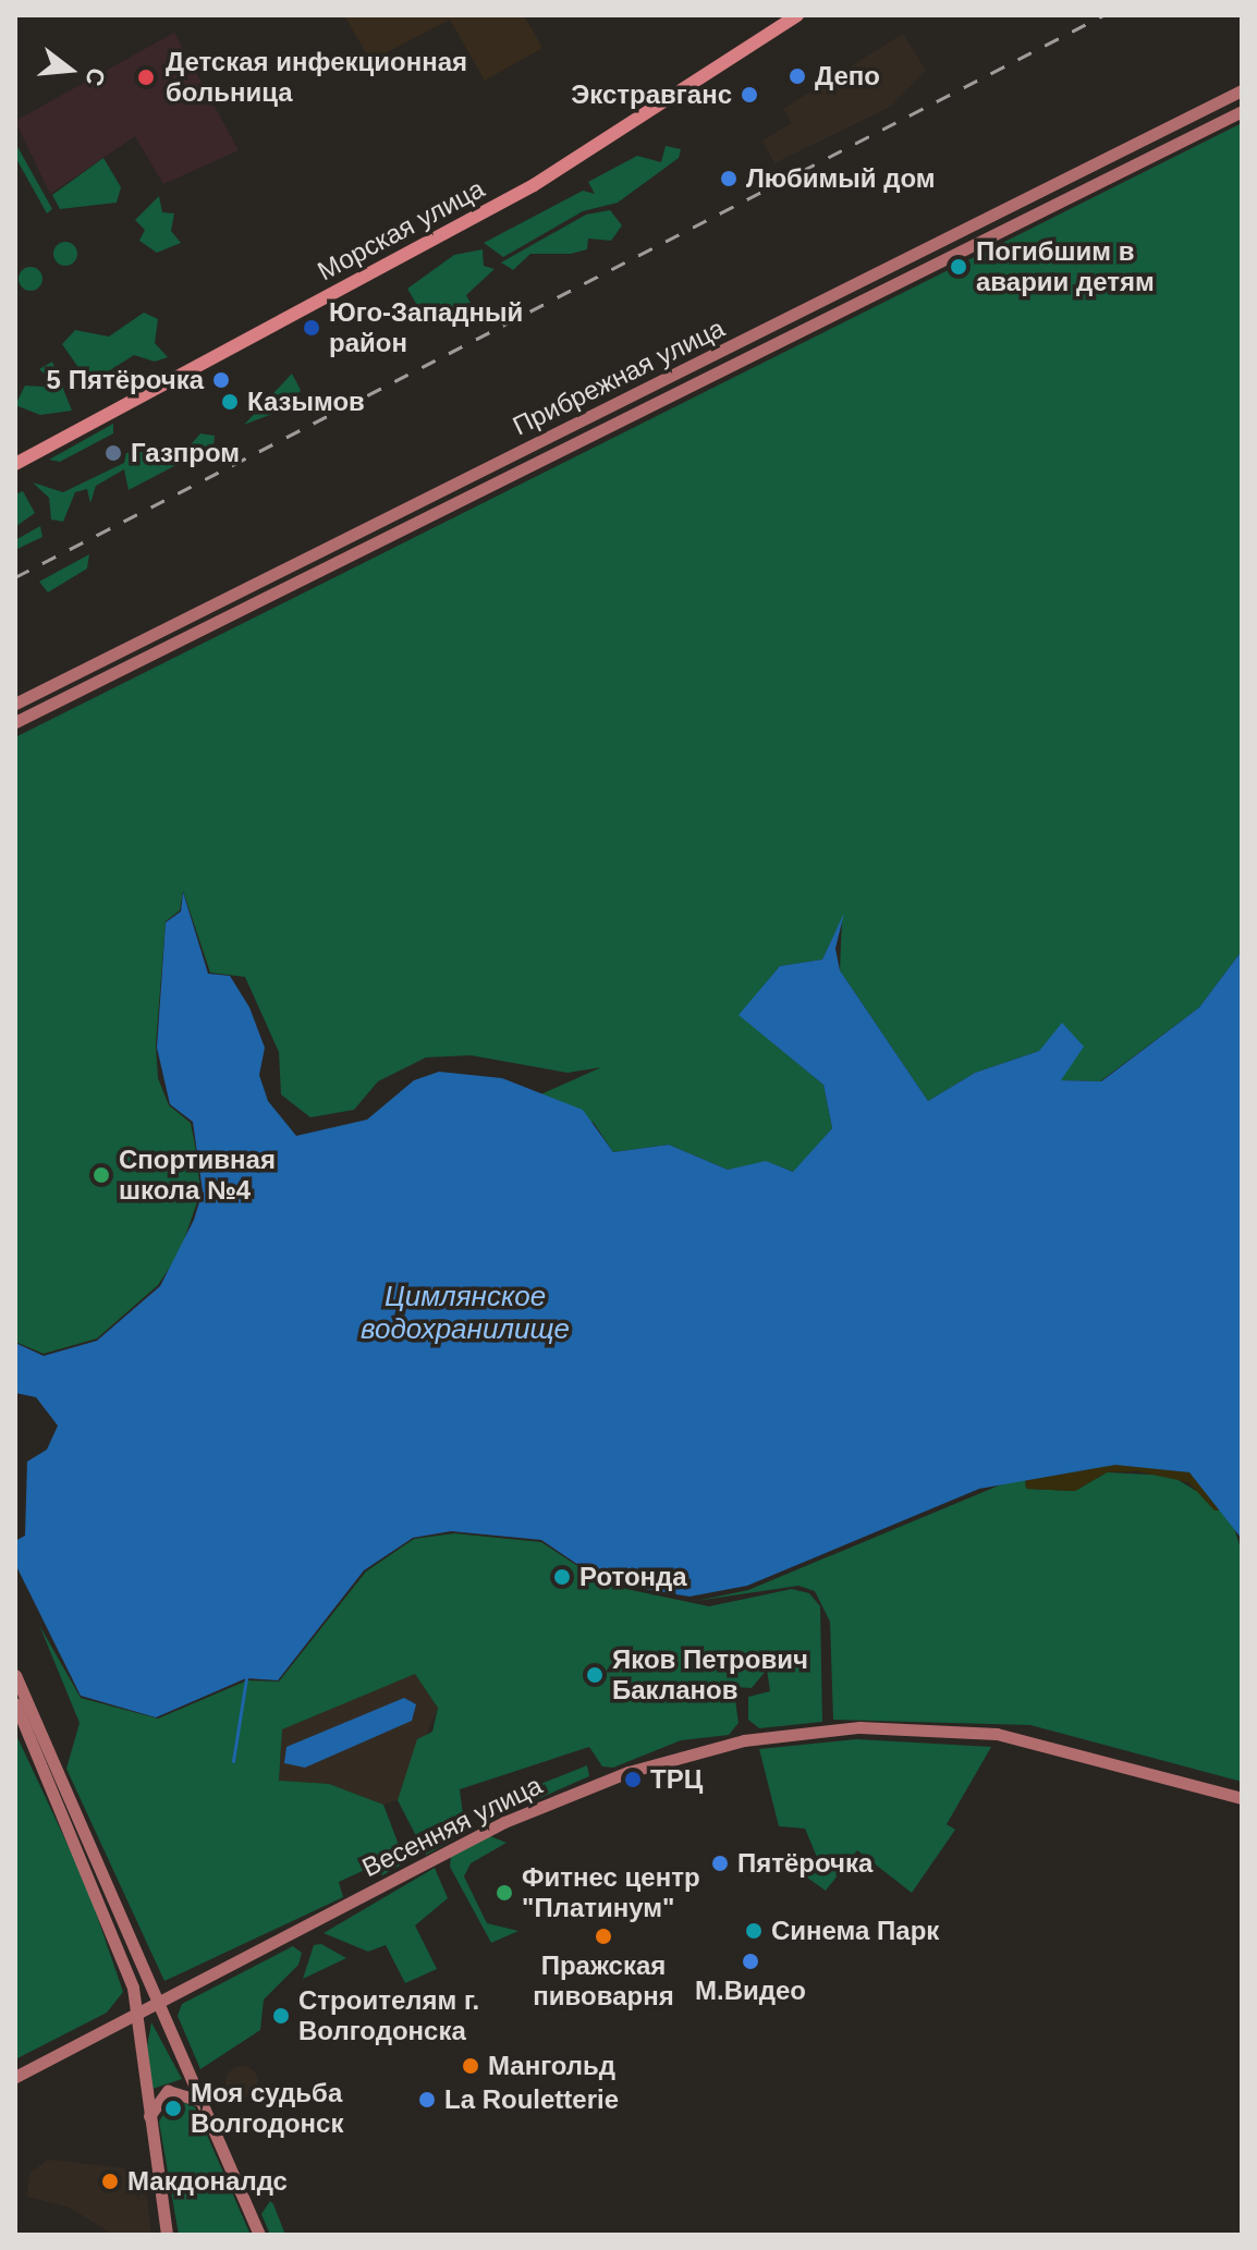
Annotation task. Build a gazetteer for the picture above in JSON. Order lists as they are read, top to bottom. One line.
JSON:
{"streets":{"main road":["Морская улица","Прибрежная улица","Весенняя улица"]},"water":["Цимлянское водохранилище"],"places":["Депо","Детская инфекционная больница","Экстравганс","Любимый дом","Погибшим в аварии детям","Юго-Западный район","5 Пятёрочка","Казымов","Газпром","Спортивная школа №4","Ротонда","Яков Петрович Бакланов","ТРЦ","Пятёрочка","Фитнес центр \"Платинум\"","Синема Парк","Пражская пивоварня","М.Видео","Строителям г. Волгодонска","Мангольд","La Rouletterie","Моя судьба Волгодонск","Макдоналдс"],"north":"right"}
